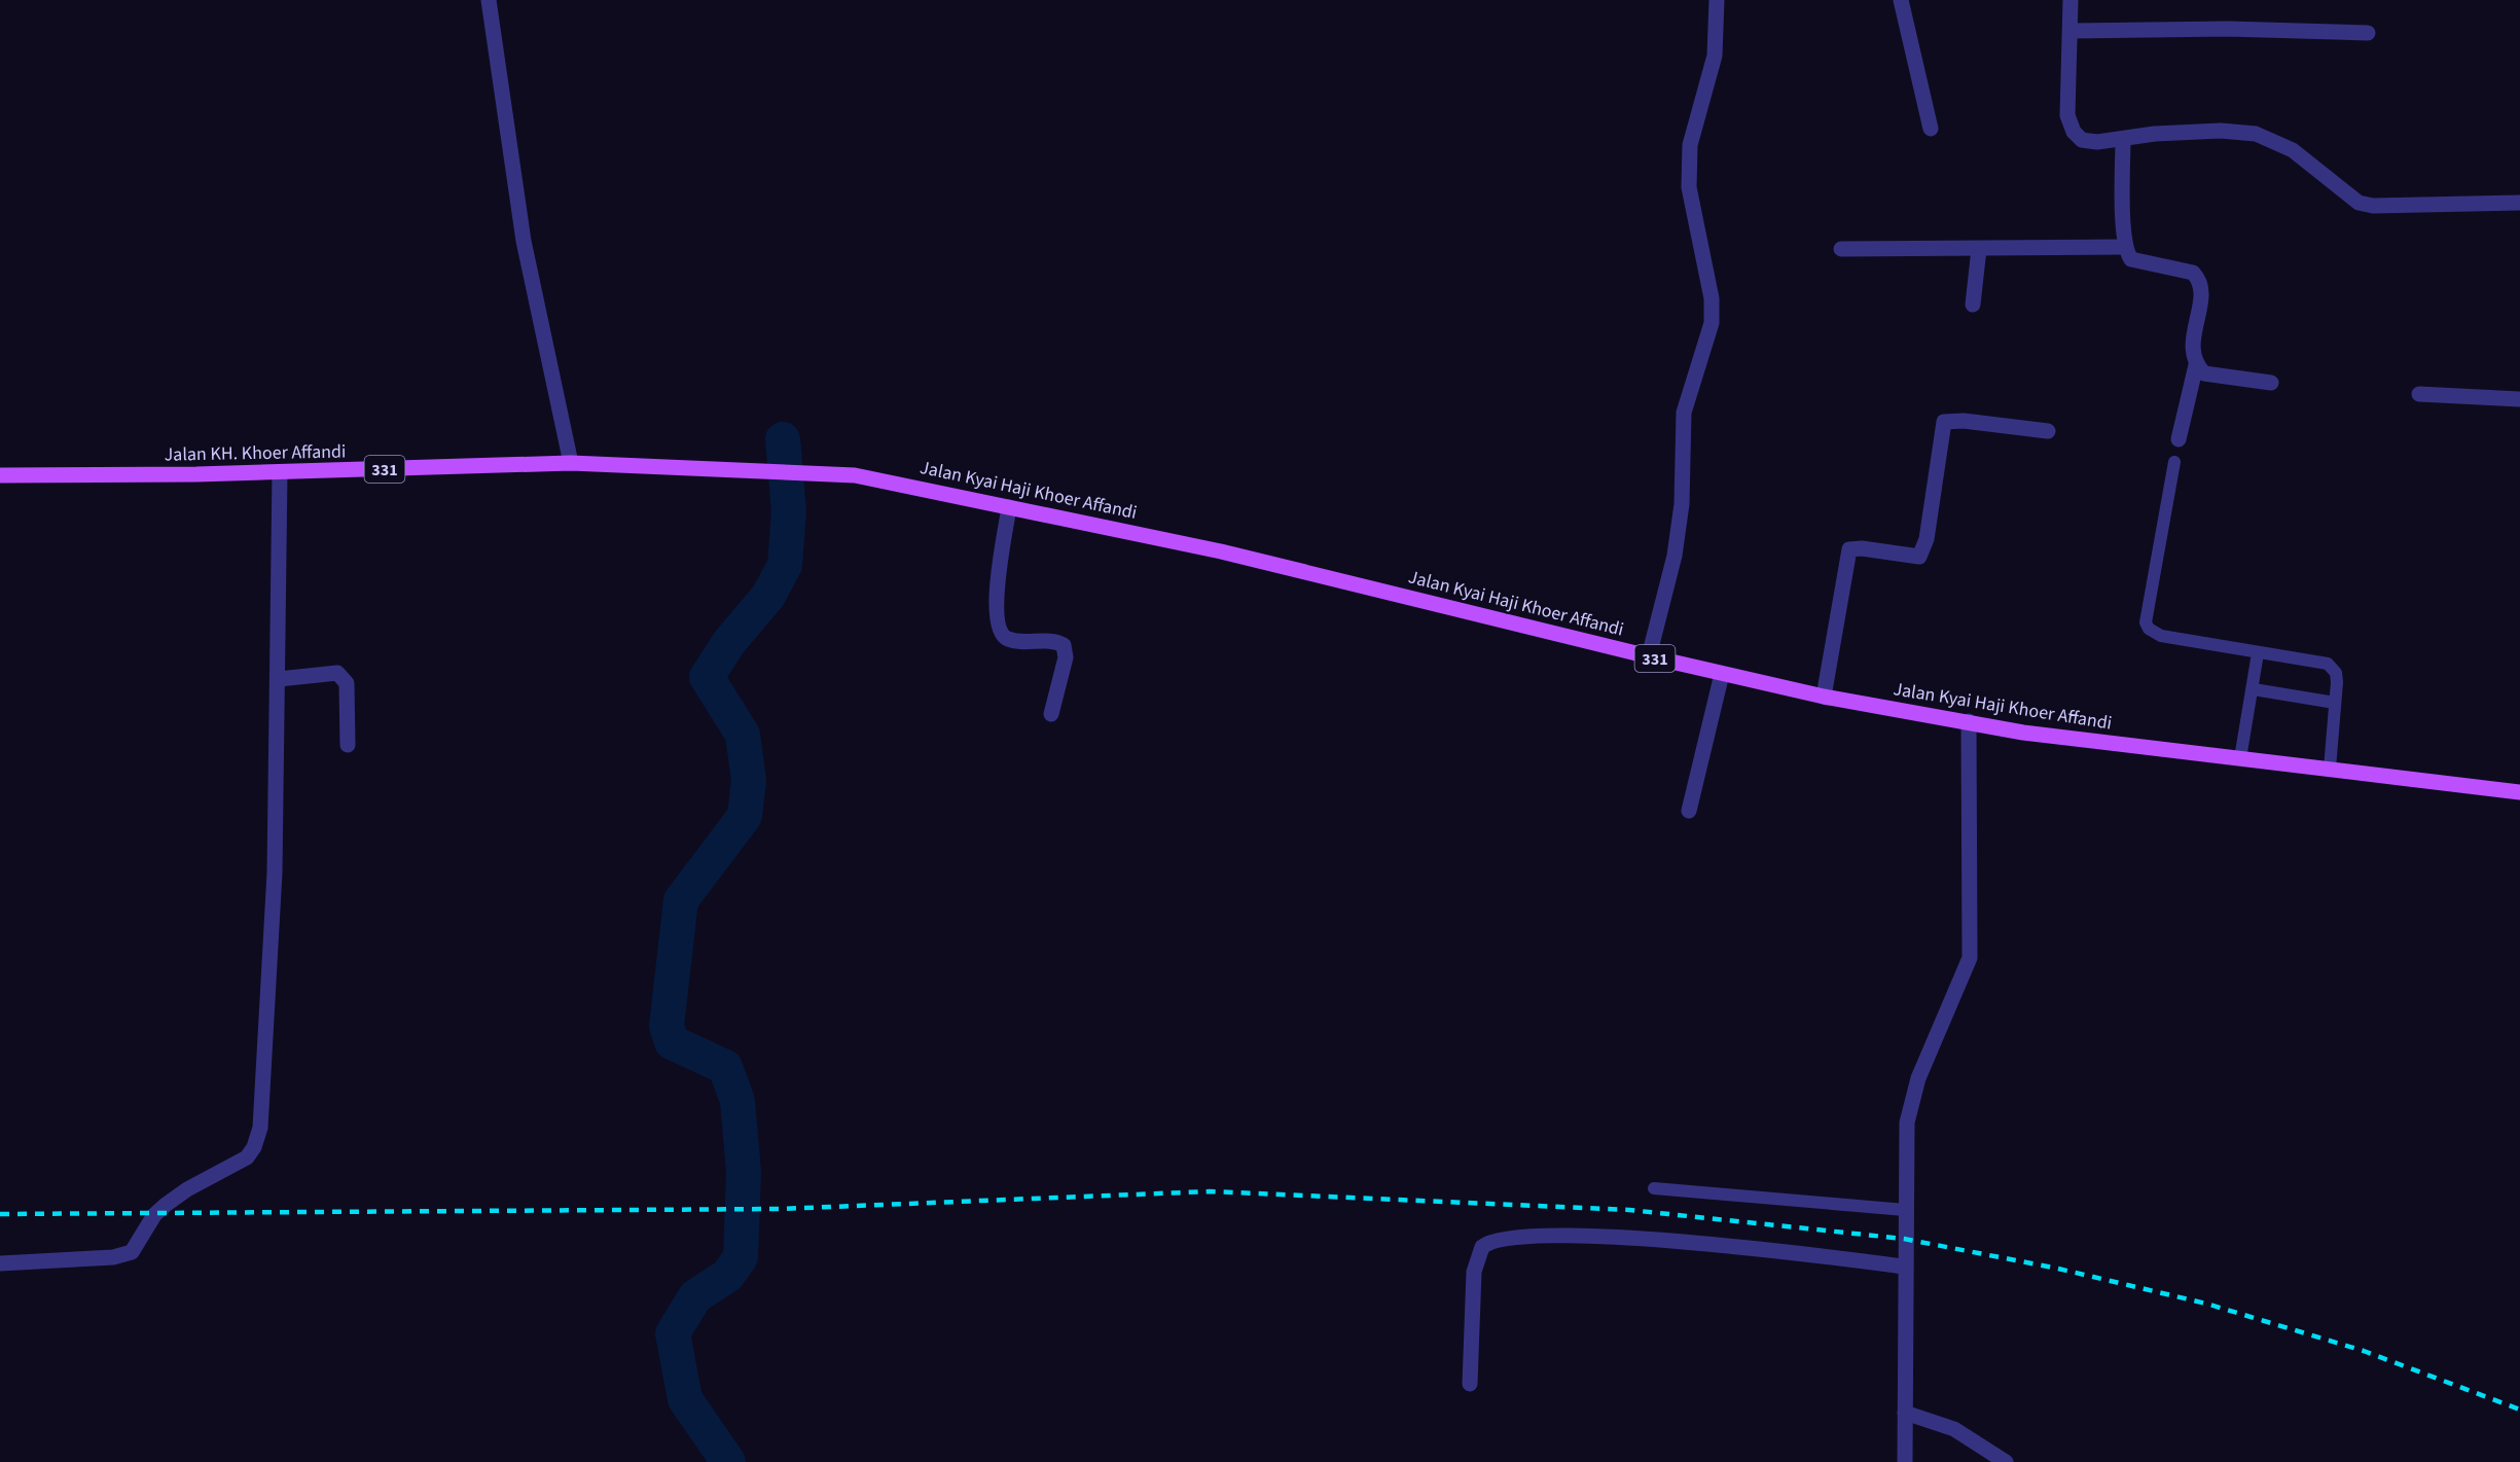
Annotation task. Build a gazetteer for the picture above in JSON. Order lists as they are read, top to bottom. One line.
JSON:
{"streets":{"main road":["Jalan KH. Khoer Affandi","331","Jalan Kyai Haji Khoer Affandi"]},"crossings":[["Jalan KH. Khoer Affandi","Jalan Kyai Haji Khoer Affandi"]]}
